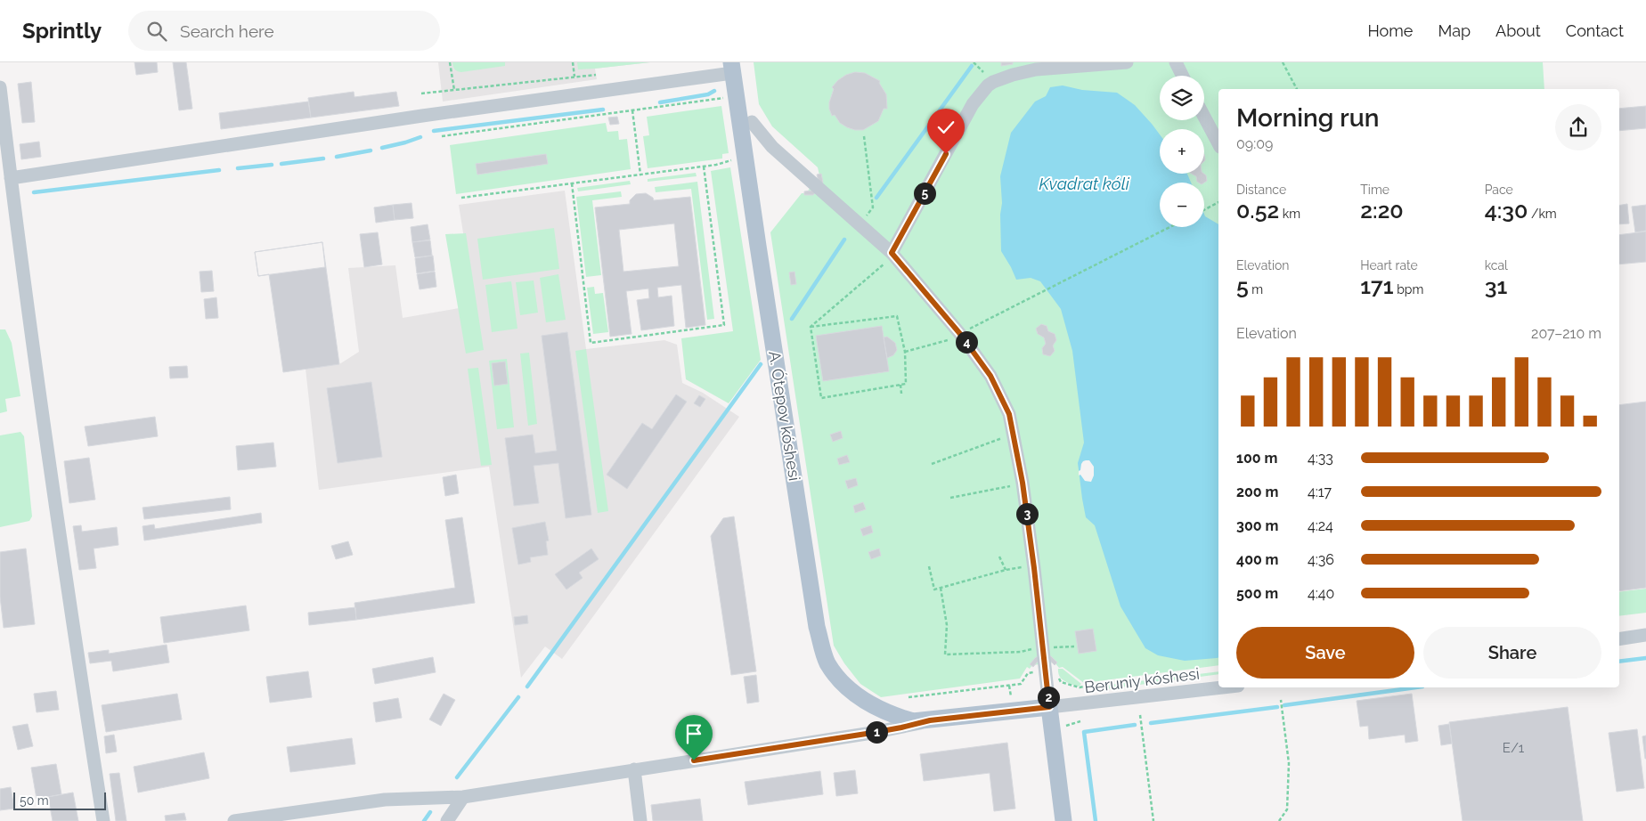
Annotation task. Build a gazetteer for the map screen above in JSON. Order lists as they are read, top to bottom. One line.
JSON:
{"streets":{"main road":["A. Ótepov kóshesi"],"street":["Beruniy kóshesi"]},"crossings":[["A. Ótepov kóshesi","Beruniy kóshesi"]],"water":["Kvadrat kóli"],"house_numbers":["Е/1"],"scale_bar":"50 m","page":{"header":"Sprintly","search":"Search here","nav":["Home","Map","About","Contact"],"map_buttons":["+","−"],"heading":["Morning run","09:09"],"stats":[["Distance","0.52 km"],["Time","2:20"],["Pace","4:30 /km"],["Elevation","5 m"],["Heart rate","171 bpm"],["kcal","31"]],"pins":["5","4","3","2","1"],"chart":["Elevation","207–210 m"],"list":[{"name":"100 m","note":"4:33"},{"name":"200 m","note":"4:17"},{"name":"300 m","note":"4:24"},{"name":"400 m","note":"4:36"},{"name":"500 m","note":"4:40"}],"buttons":["Save","Share"],"scale":"50 m"}}
